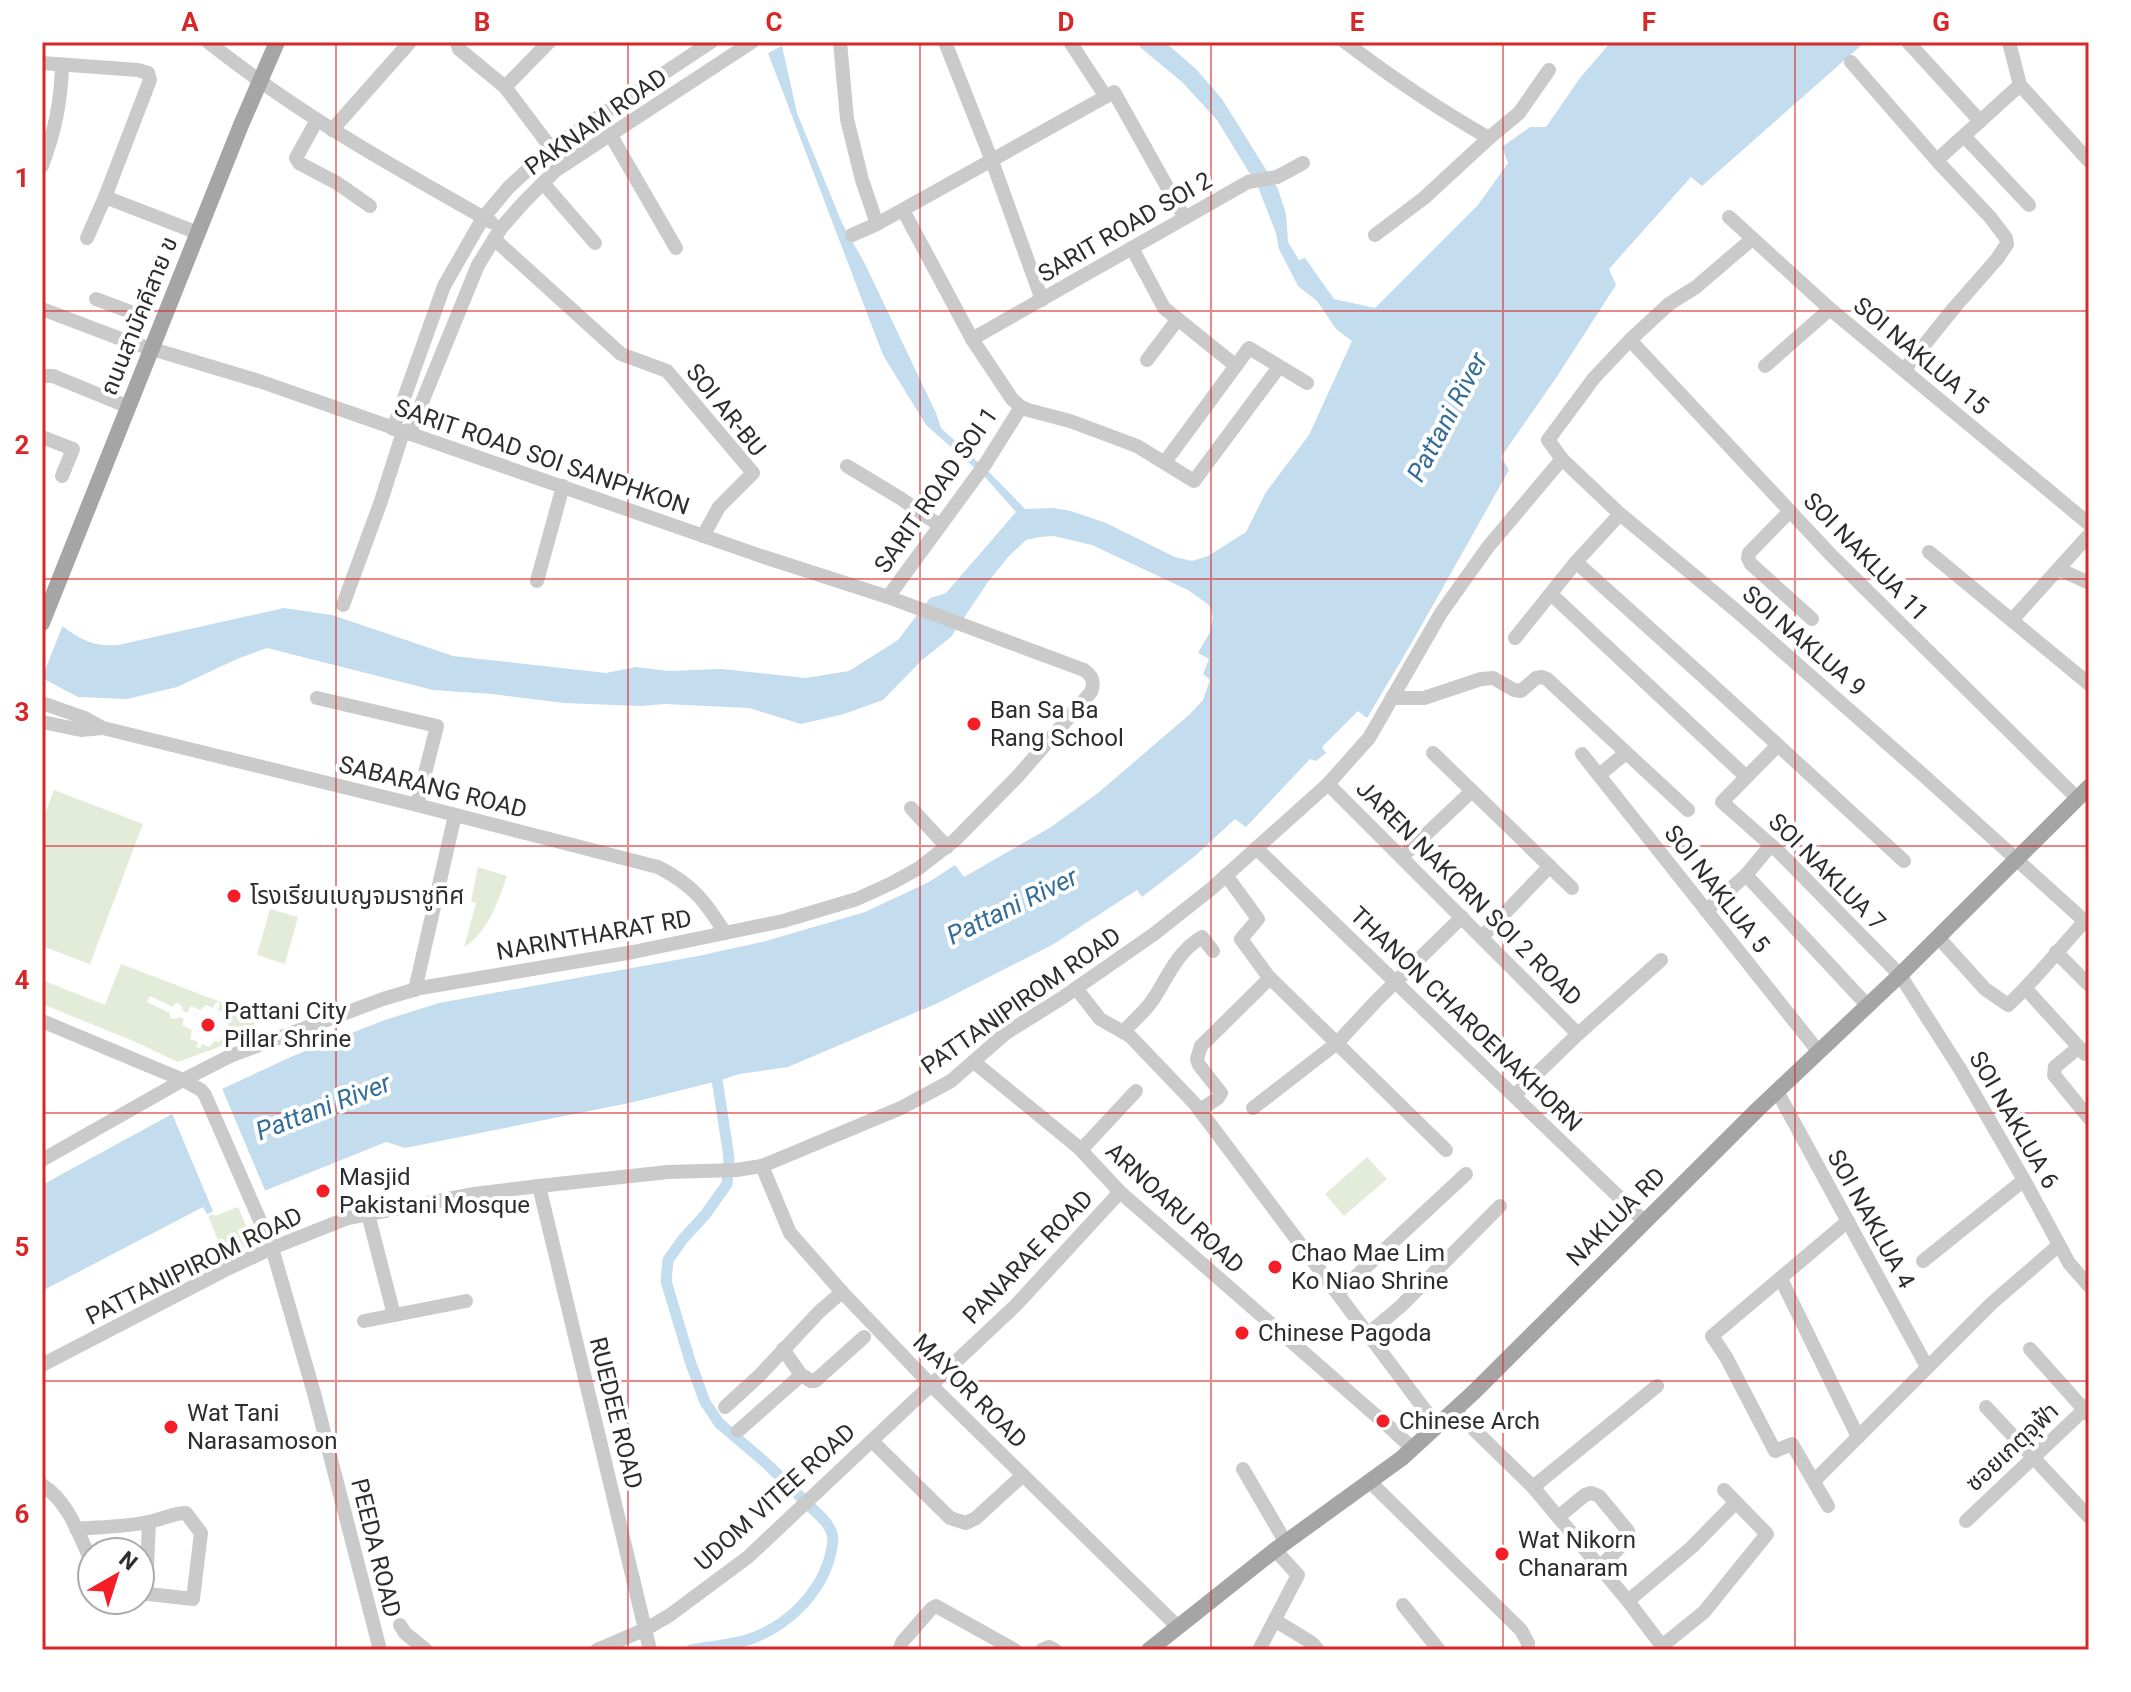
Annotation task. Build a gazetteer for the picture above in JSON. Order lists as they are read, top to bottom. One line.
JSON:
{"streets":{"main road":["ถนนสามัคคีสาย ข","NAKLUA RD"],"street":["PAKNAM ROAD","SARIT ROAD SOI 2","SOI NAKLUA 15","SOI AR-BU","SARIT ROAD SOI SANPHKON","SARIT ROAD SOI 1","SOI NAKLUA 11","SOI NAKLUA 9","SABARANG ROAD","SOI NAKLUA 7","SOI NAKLUA 5","JAREN NAKORN SOI 2 ROAD","NARINTHARAT RD","PATTANIPIROM ROAD","THANON CHAROENAKHORN","SOI NAKLUA 6","ARNOARU ROAD","SOI NAKLUA 4","PANARAE ROAD","MAYOR ROAD","RUEDEE ROAD","ซอยเกตุจุฟ้า","UDOM VITEE ROAD","PEEDA ROAD"]},"crossings":[["PAKNAM ROAD","SOI AR-BU"],["PAKNAM ROAD","SARIT ROAD SOI SANPHKON"],["ถนนสามัคคีสาย ข","SARIT ROAD SOI SANPHKON"],["SOI AR-BU","SARIT ROAD SOI SANPHKON"],["SARIT ROAD SOI SANPHKON","SARIT ROAD SOI 1"],["SARIT ROAD SOI SANPHKON","NARINTHARAT RD"],["SOI NAKLUA 11","SOI NAKLUA 9"],["SOI NAKLUA 11","NAKLUA RD"],["SOI NAKLUA 9","PATTANIPIROM ROAD"],["SOI NAKLUA 9","NAKLUA RD"],["SABARANG ROAD","NARINTHARAT RD"],["SOI NAKLUA 7","SOI NAKLUA 6"],["SOI NAKLUA 7","NAKLUA RD"],["SOI NAKLUA 5","NAKLUA RD"],["JAREN NAKORN SOI 2 ROAD","PATTANIPIROM ROAD"],["NARINTHARAT RD","PEEDA ROAD"],["PATTANIPIROM ROAD","THANON CHAROENAKHORN"],["PATTANIPIROM ROAD","ARNOARU ROAD"],["PATTANIPIROM ROAD","MAYOR ROAD"],["PATTANIPIROM ROAD","RUEDEE ROAD"],["PATTANIPIROM ROAD","PEEDA ROAD"],["THANON CHAROENAKHORN","NAKLUA RD"],["SOI NAKLUA 6","NAKLUA RD"],["ARNOARU ROAD","NAKLUA RD"],["ARNOARU ROAD","PANARAE ROAD"],["NAKLUA RD","SOI NAKLUA 4"],["NAKLUA RD","MAYOR ROAD"],["PANARAE ROAD","MAYOR ROAD"],["PANARAE ROAD","UDOM VITEE ROAD"],["MAYOR ROAD","UDOM VITEE ROAD"],["RUEDEE ROAD","UDOM VITEE ROAD"]],"water":["Pattani River"],"places":["Ban Sa Ba Rang School","โรงเรียนเบญจมราชูทิศ","Pattani City Pillar Shrine","Masjid Pakistani Mosque","Chao Mae Lim Ko Niao Shrine","Chinese Pagoda","Chinese Arch","Wat Tani Narasamoson","Wat Nikorn Chanaram"],"north":"top right","grid":{"columns":["A","B","C","D","E","F","G"],"rows":["1","2","3","4","5","6"]}}
